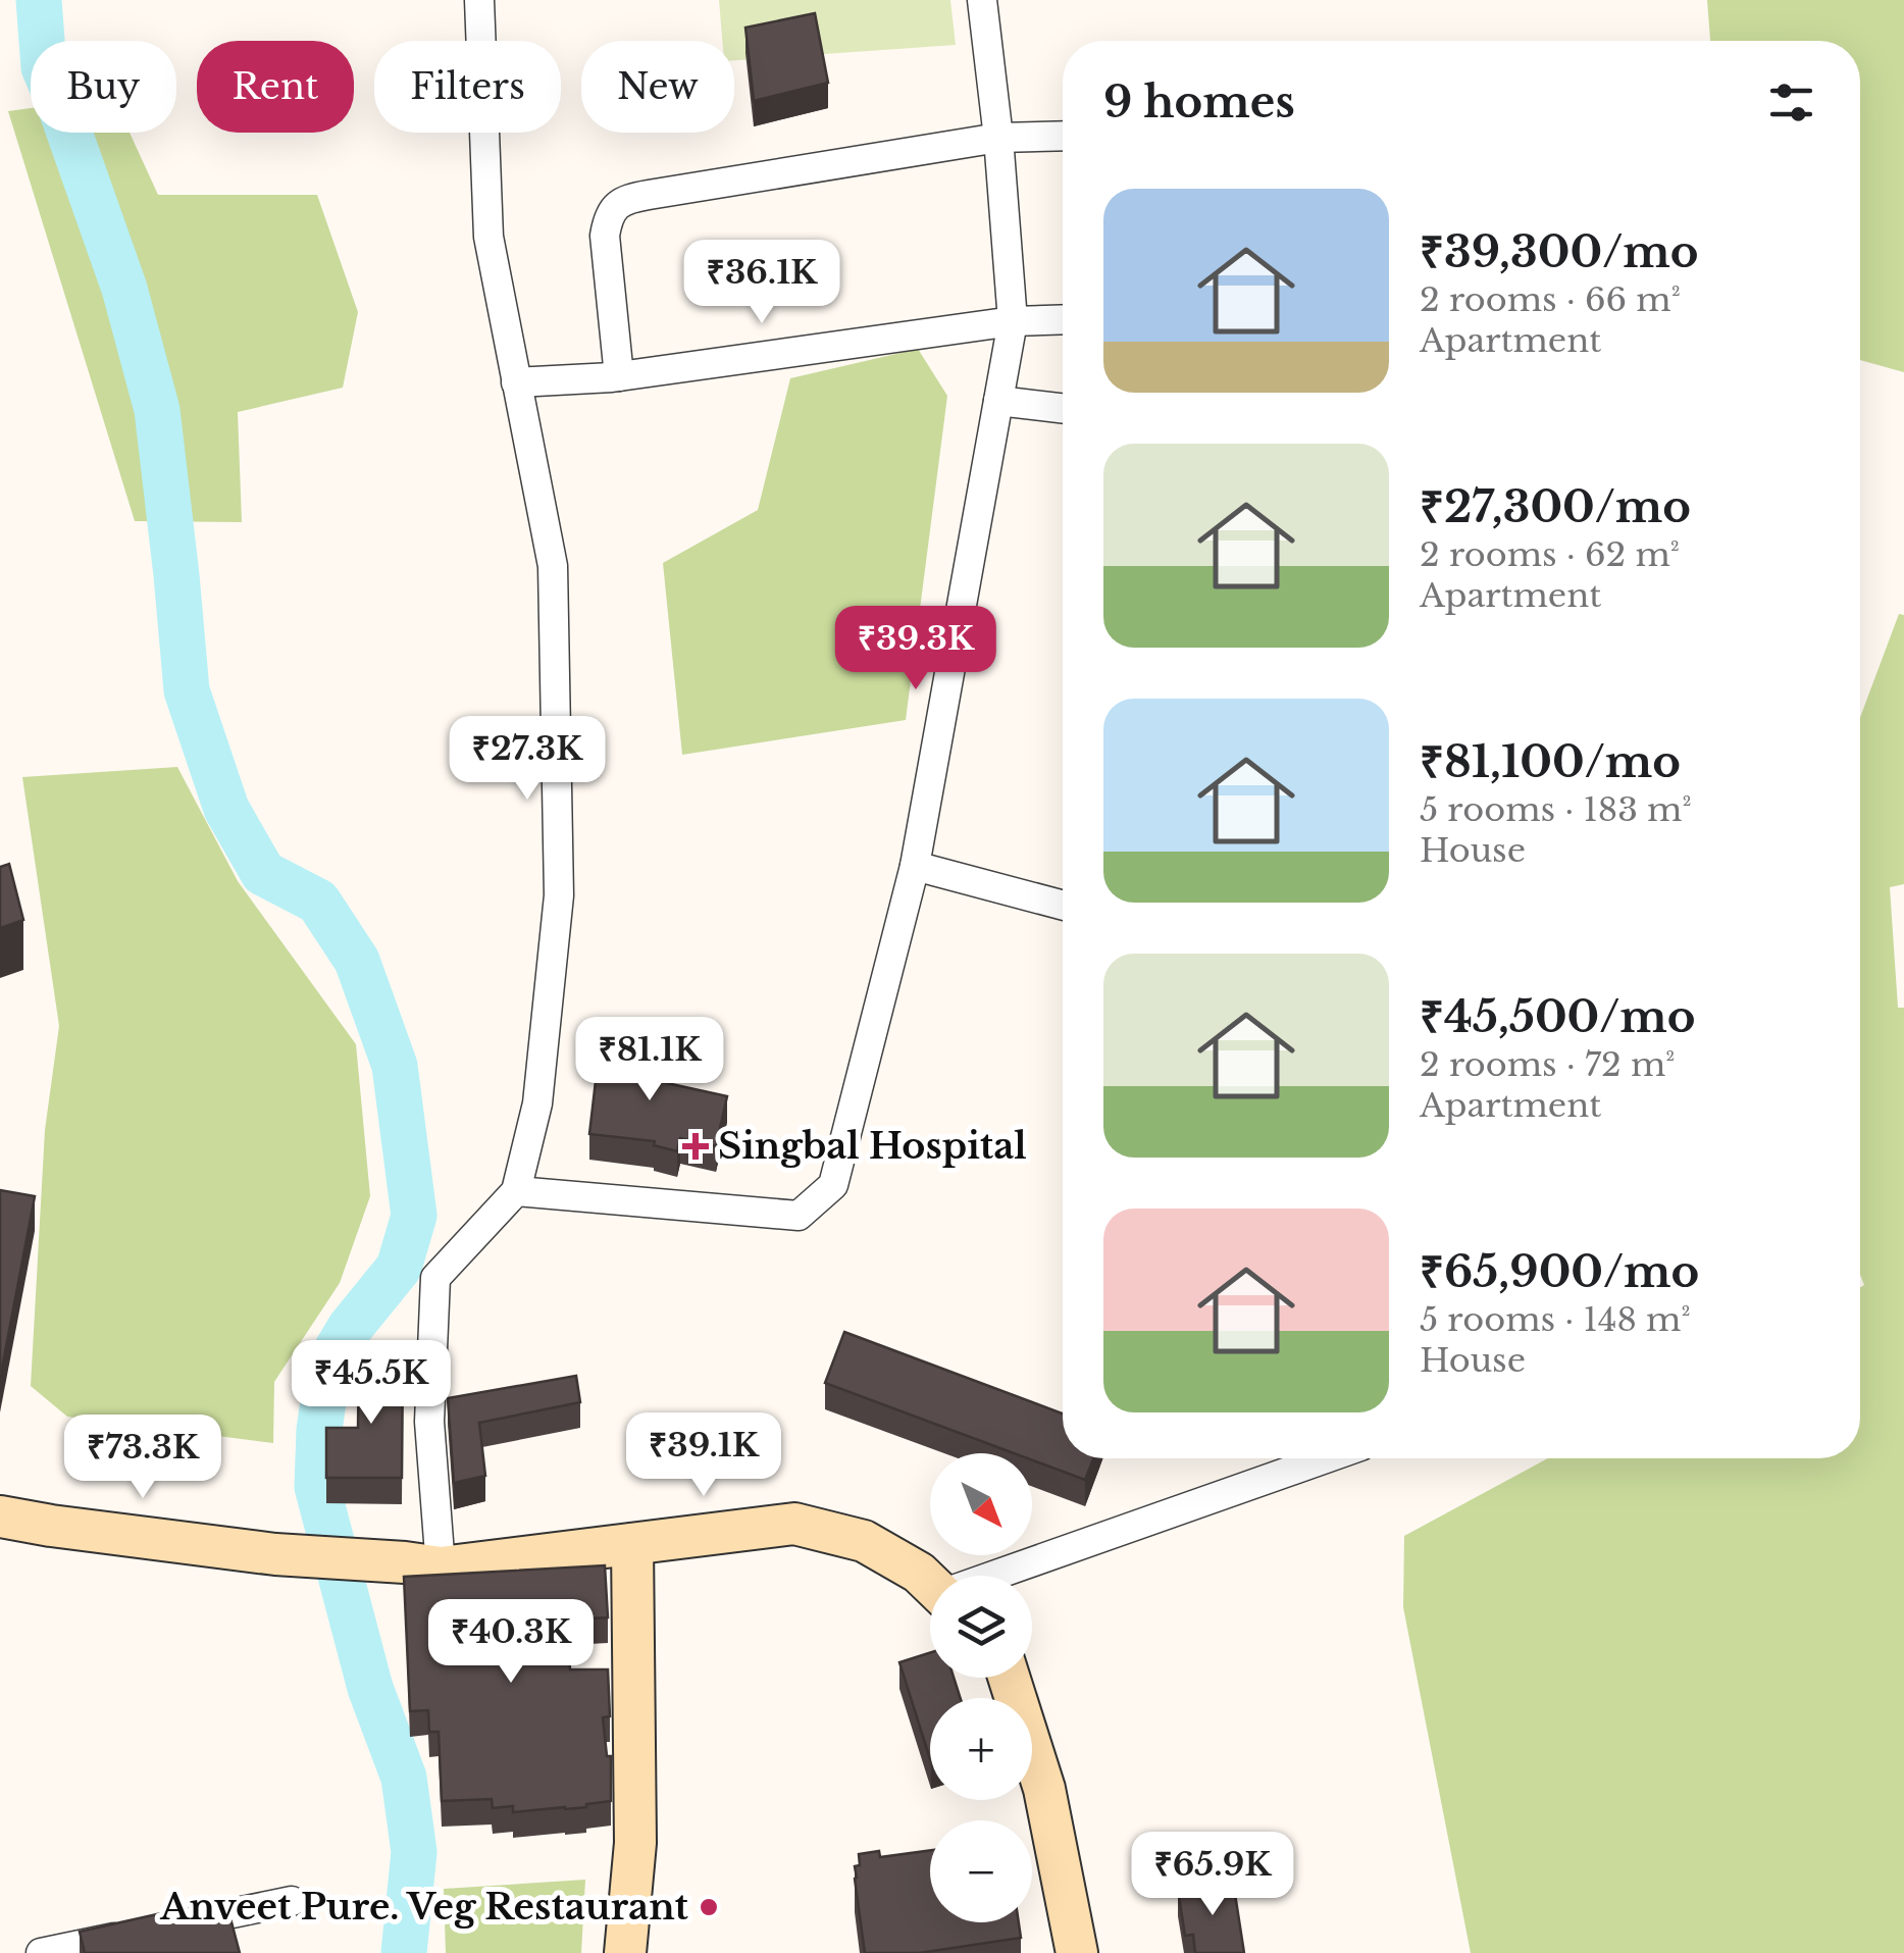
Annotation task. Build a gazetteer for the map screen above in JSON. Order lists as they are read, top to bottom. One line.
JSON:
{"places":{"health":["Singbal Hospital"],"other":["Anveet Pure. Veg Restaurant"]},"north":"bottom right","page":{"chip":["Buy","Rent","Filters","New"],"heading":"9 homes","list":[{"name":"₹39,300/mo","note":"2 rooms · 66 m² · Apartment"},{"name":"₹27,300/mo","note":"2 rooms · 62 m² · Apartment"},{"name":"₹81,100/mo","note":"5 rooms · 183 m² · House"},{"name":"₹45,500/mo","note":"2 rooms · 72 m² · Apartment"},{"name":"₹65,900/mo","note":"5 rooms · 148 m² · House"}],"price":["₹36.1K","₹39.3K","₹27.3K","₹81.1K","₹45.5K","₹39.1K","₹73.3K","₹40.3K","₹65.9K"],"map_buttons":["+","−"]}}
